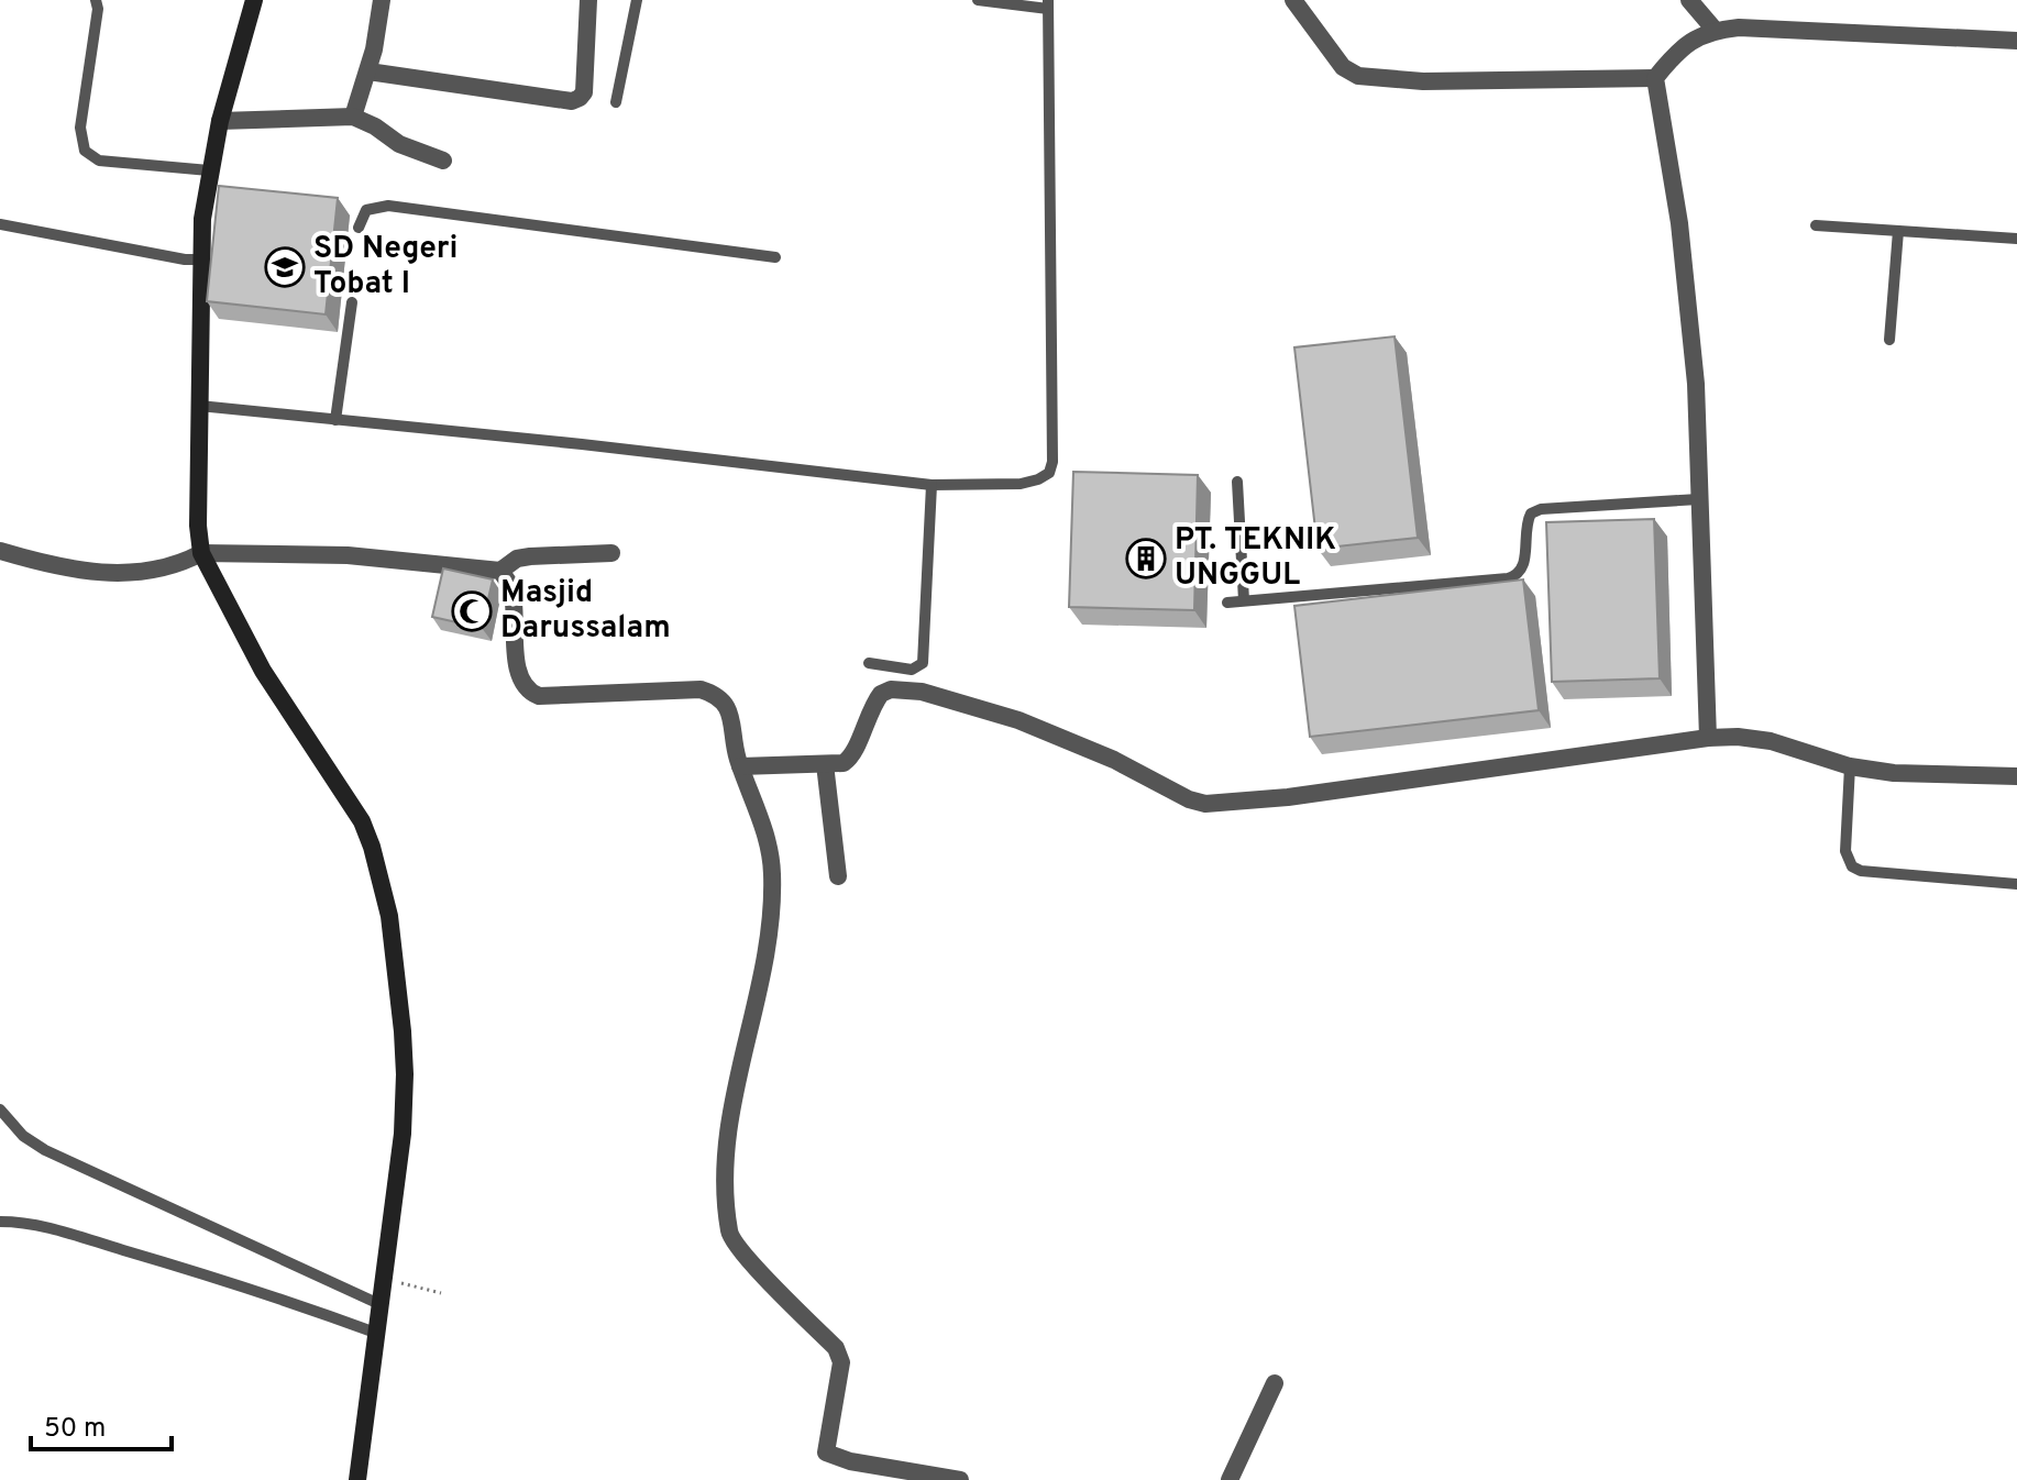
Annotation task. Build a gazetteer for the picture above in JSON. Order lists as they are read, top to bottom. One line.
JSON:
{"places":{"school or university":["SD Negeri Tobat I"],"building":["PT. TEKNIK UNGGUL"],"mosque":["Masjid Darussalam"]},"scale_bar":"50 m"}
